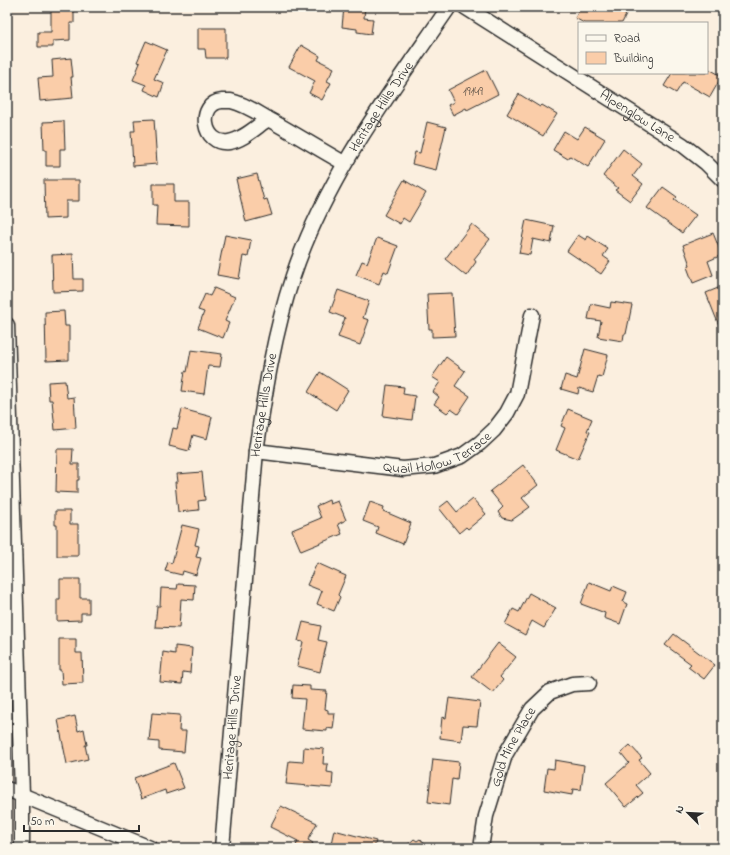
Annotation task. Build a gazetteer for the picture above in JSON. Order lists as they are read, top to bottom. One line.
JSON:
{"streets":{"street":["Heritage Hills Drive","Alpenglow Lane","Quail Hollow Terrace","Gold Mine Place"]},"crossings":[["Heritage Hills Drive","Quail Hollow Terrace"]],"house_numbers":["19149"],"legend":["Road","Building"],"scale_bar":"50 m","north":"top left"}
